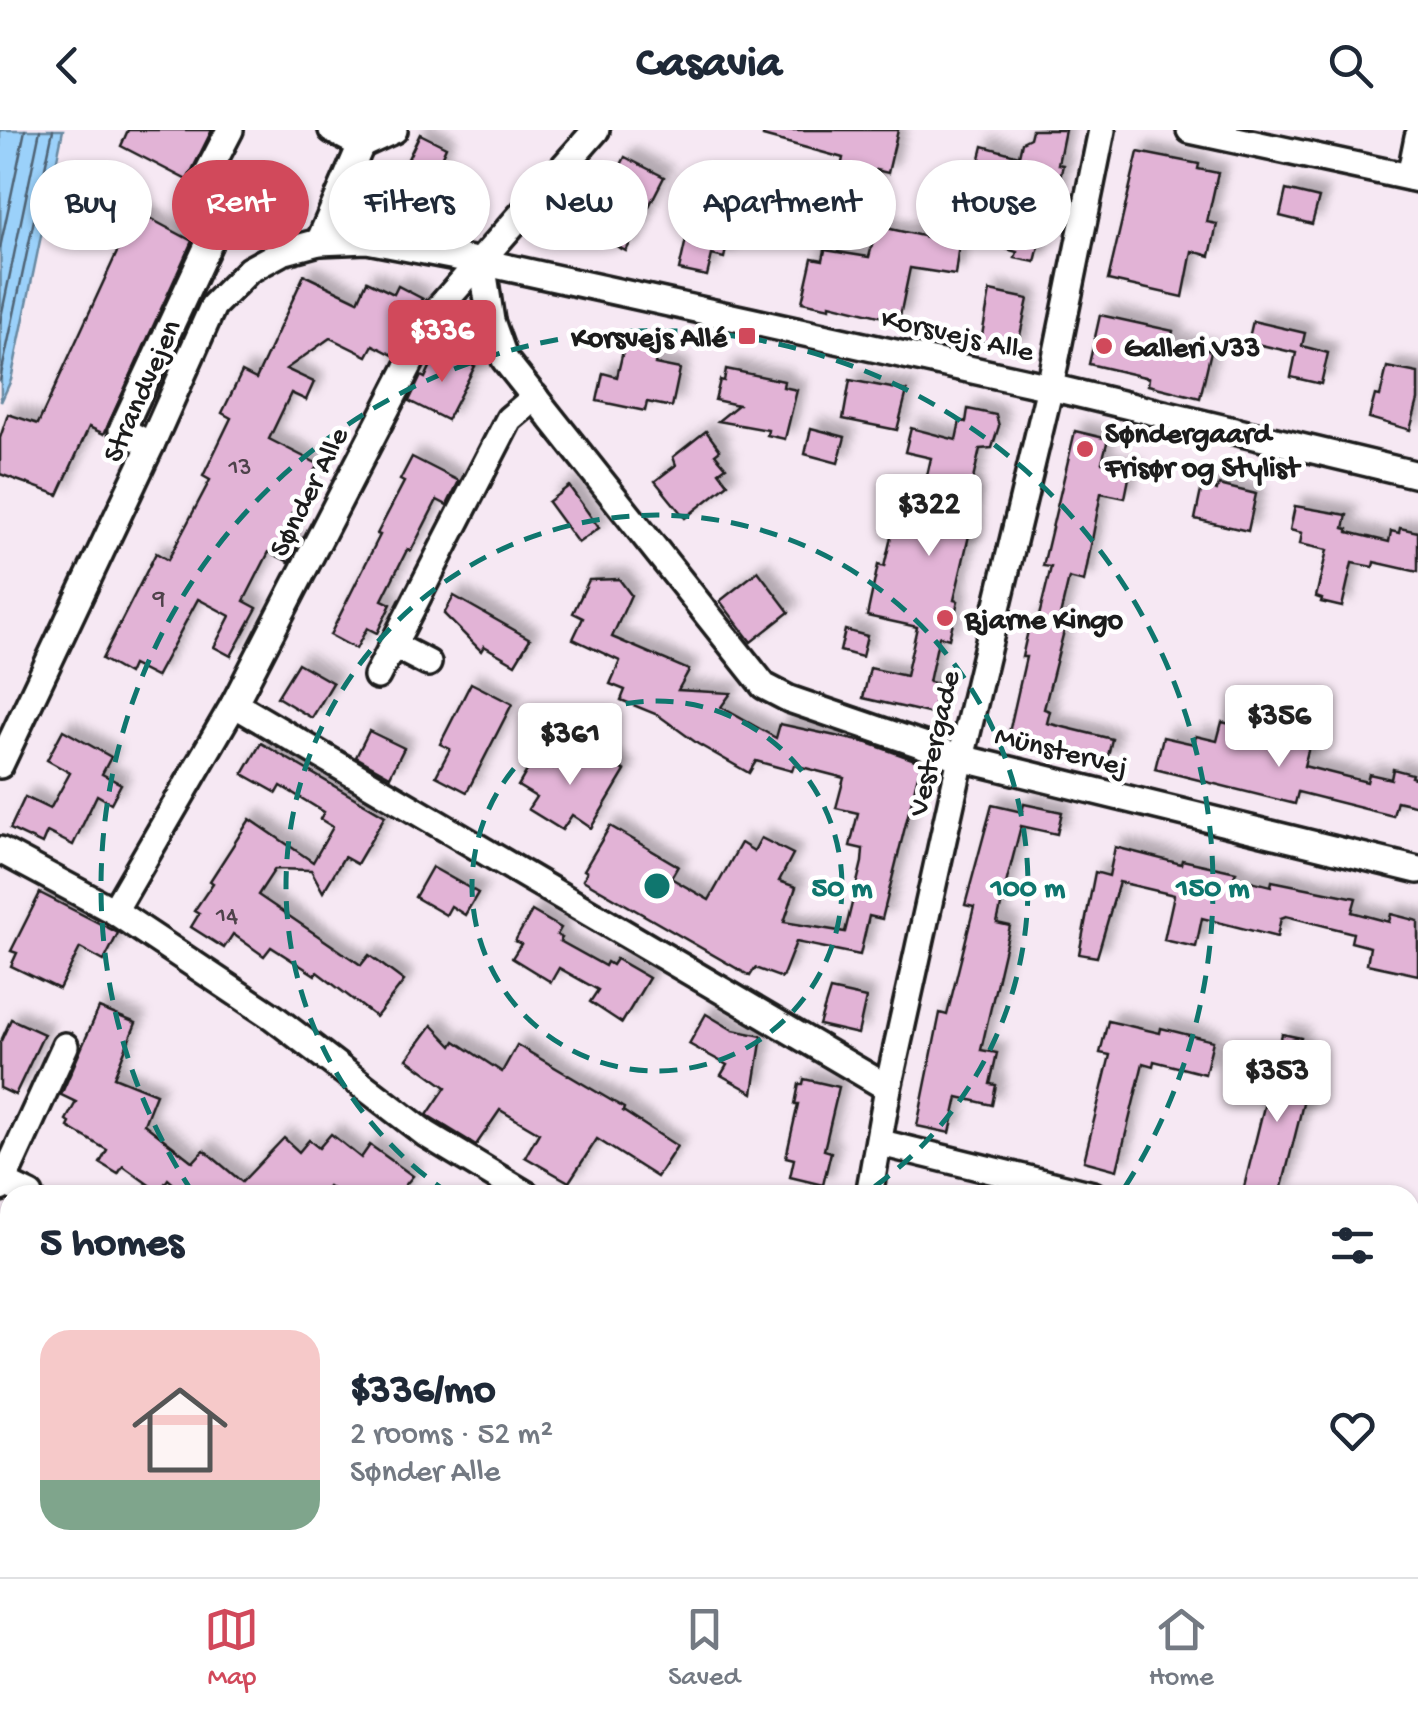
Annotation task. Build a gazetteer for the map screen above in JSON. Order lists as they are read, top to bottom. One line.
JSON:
{"streets":{"street":["Korsvejs Alle","Strandvejen","Sønder Alle","Vestergade","Münstervej"]},"crossings":[["Korsvejs Alle","Strandvejen"],["Korsvejs Alle","Sønder Alle"],["Korsvejs Alle","Vestergade"],["Korsvejs Alle","Münstervej"],["Strandvejen","Sønder Alle"],["Strandvejen","Münstervej"],["Sønder Alle","Münstervej"],["Vestergade","Münstervej"]],"places":{"transit":["Korsvejs Allé"],"other":["Galleri V33","Søndergaard Frisør og Stylist","Bjarne Kingo"]},"house_numbers":["13","9","14"],"page":{"header":"Casavia","chip":["Buy","Rent","Filters","New","Apartment","House"],"price":["$336","$322","$356","$361","$353"],"heading":"5 homes","list":[{"name":"$336/mo","note":"2 rooms · 52 m² · Sønder Alle"}],"tabs":["Map","Saved","Home"]},"rings":["50 m","100 m","150 m"]}
